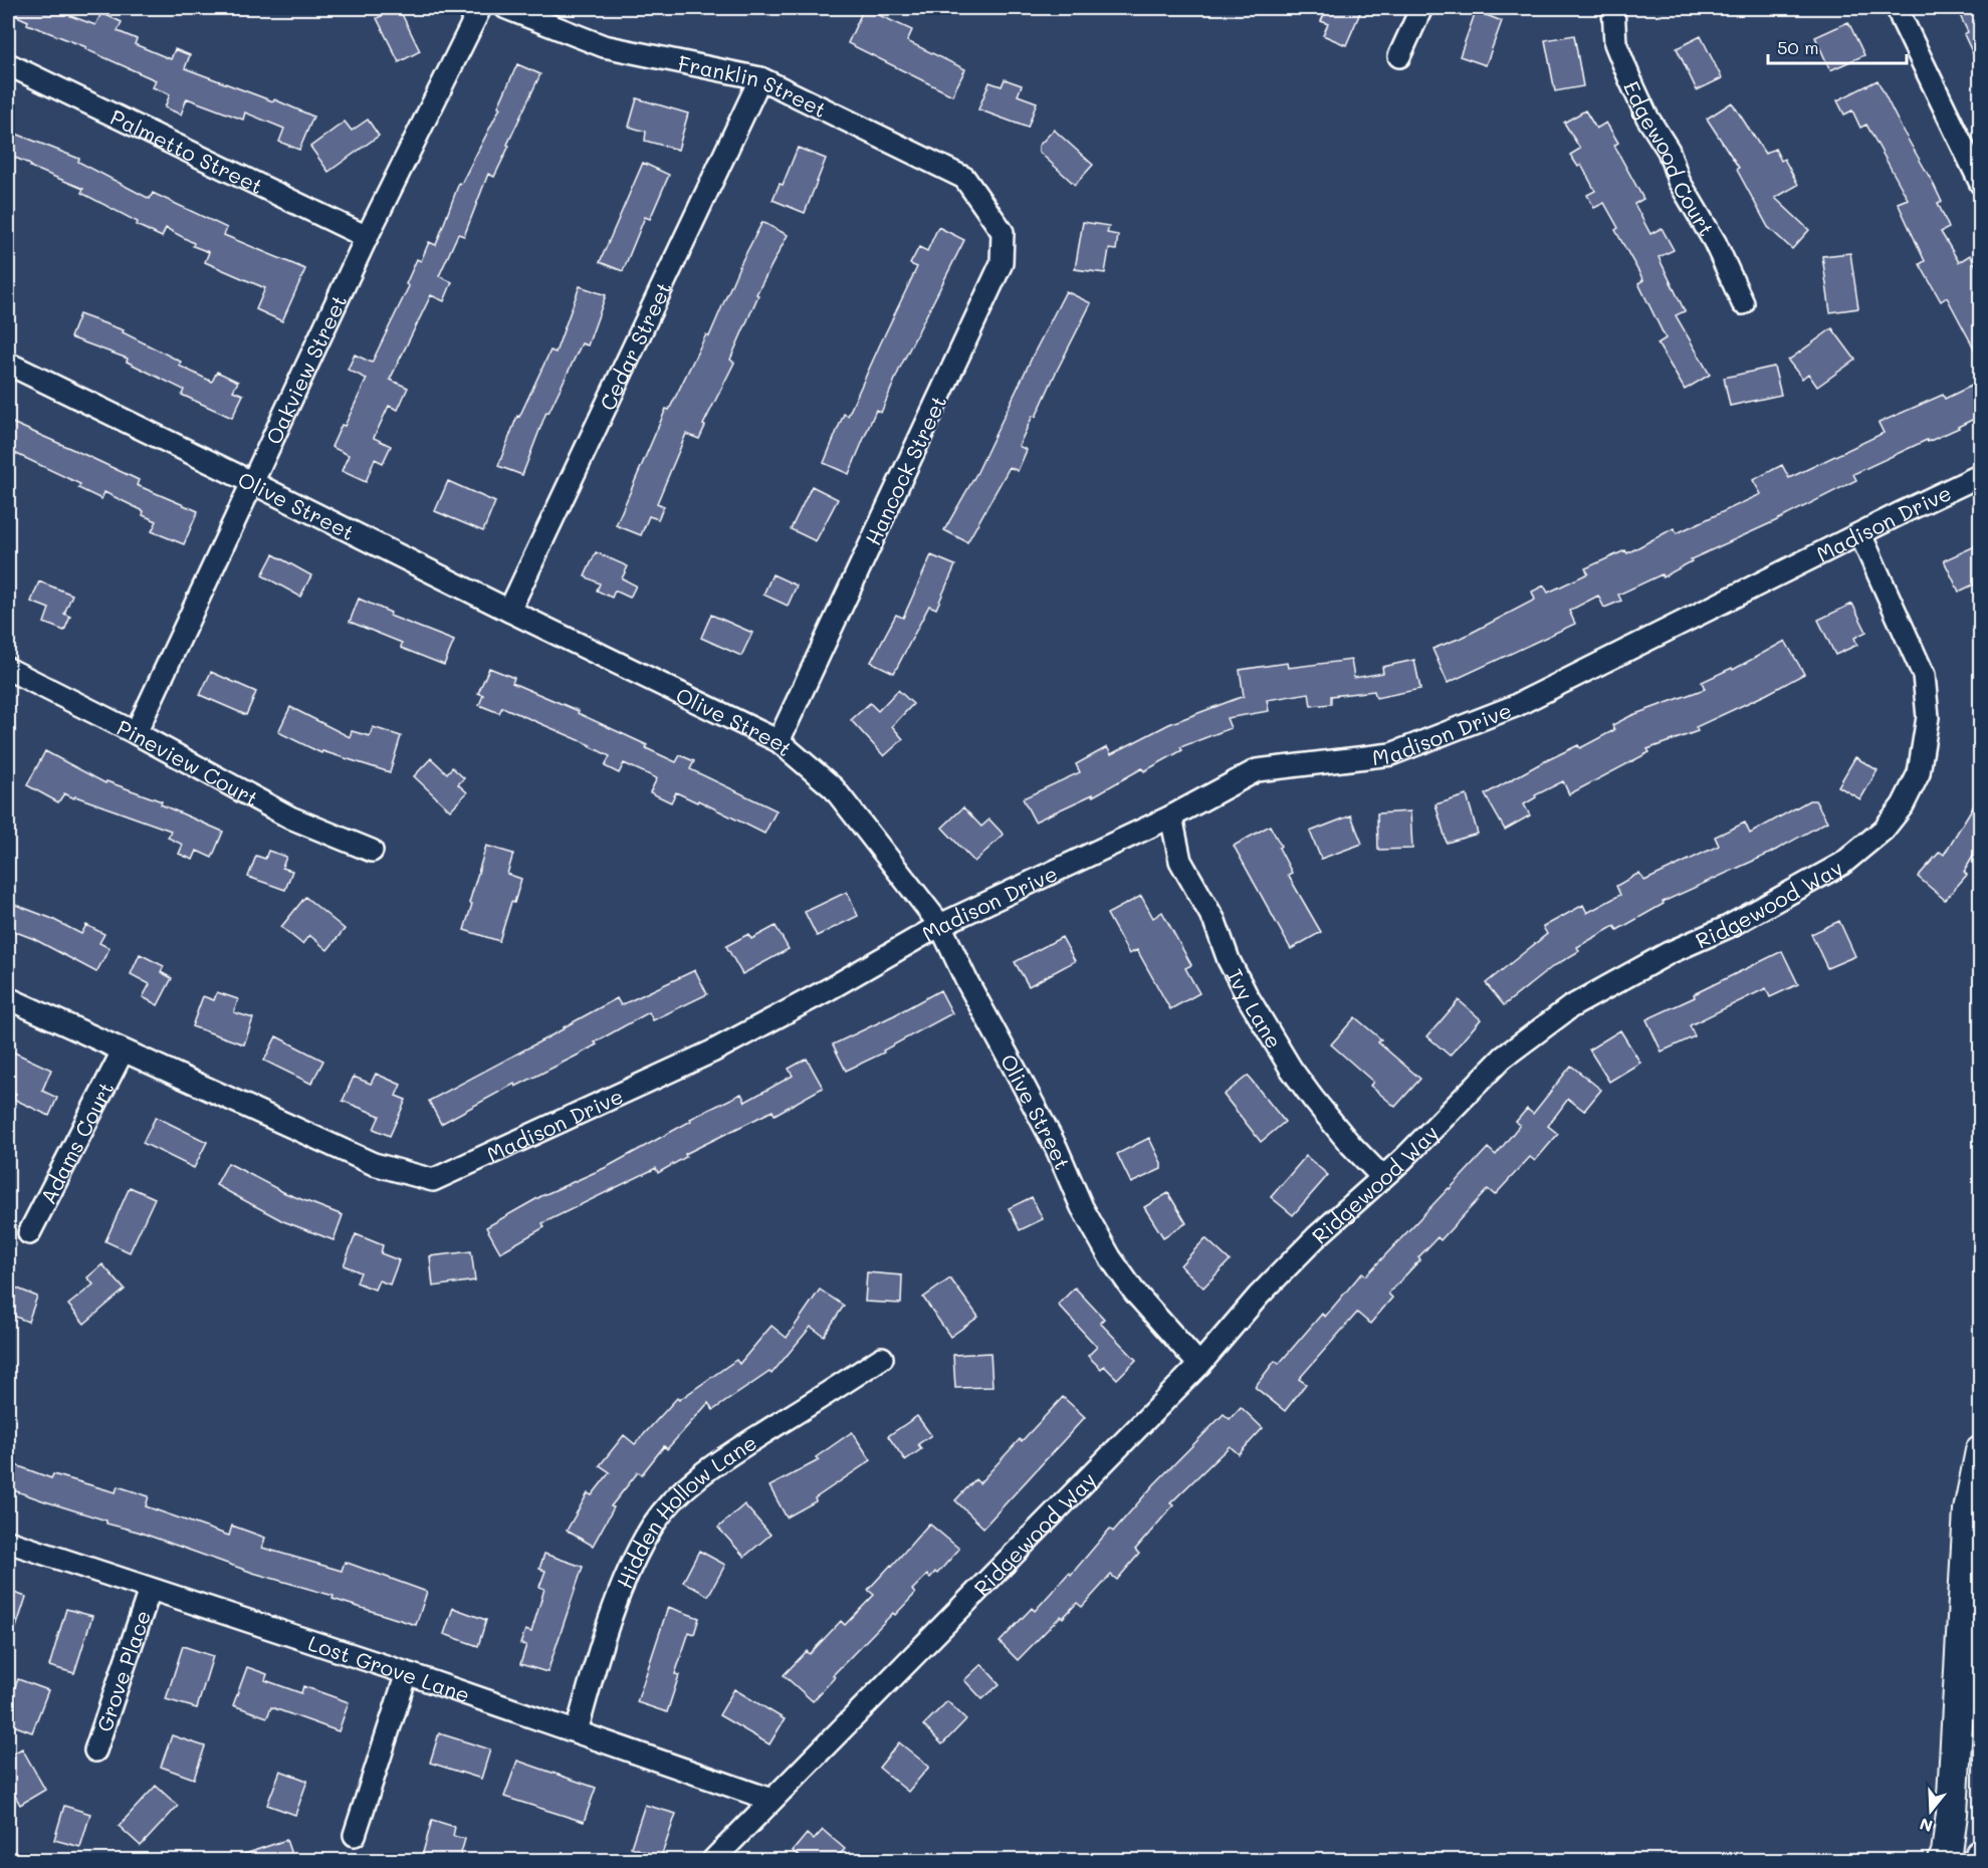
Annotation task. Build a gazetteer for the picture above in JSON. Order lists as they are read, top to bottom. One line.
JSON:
{"streets":{"street":["Franklin Street","Palmetto Street","Edgewood Court","Cedar Street","Oakview Street","Hancock Street","Olive Street","Madison Drive","Pineview Court","Ridgewood Way","Ivy Lane","Adams Court","Hidden Hollow Lane","Lost Grove Lane","Grove Place"]},"crossings":[["Franklin Street","Cedar Street"],["Franklin Street","Hancock Street"],["Palmetto Street","Oakview Street"],["Cedar Street","Olive Street"],["Oakview Street","Olive Street"],["Oakview Street","Pineview Court"],["Hancock Street","Olive Street"],["Olive Street","Madison Drive"],["Olive Street","Ridgewood Way"],["Madison Drive","Ridgewood Way"],["Madison Drive","Ivy Lane"],["Madison Drive","Adams Court"],["Ridgewood Way","Ivy Lane"],["Ridgewood Way","Lost Grove Lane"],["Hidden Hollow Lane","Lost Grove Lane"],["Lost Grove Lane","Grove Place"]],"scale_bar":"50 m","north":"bottom"}
